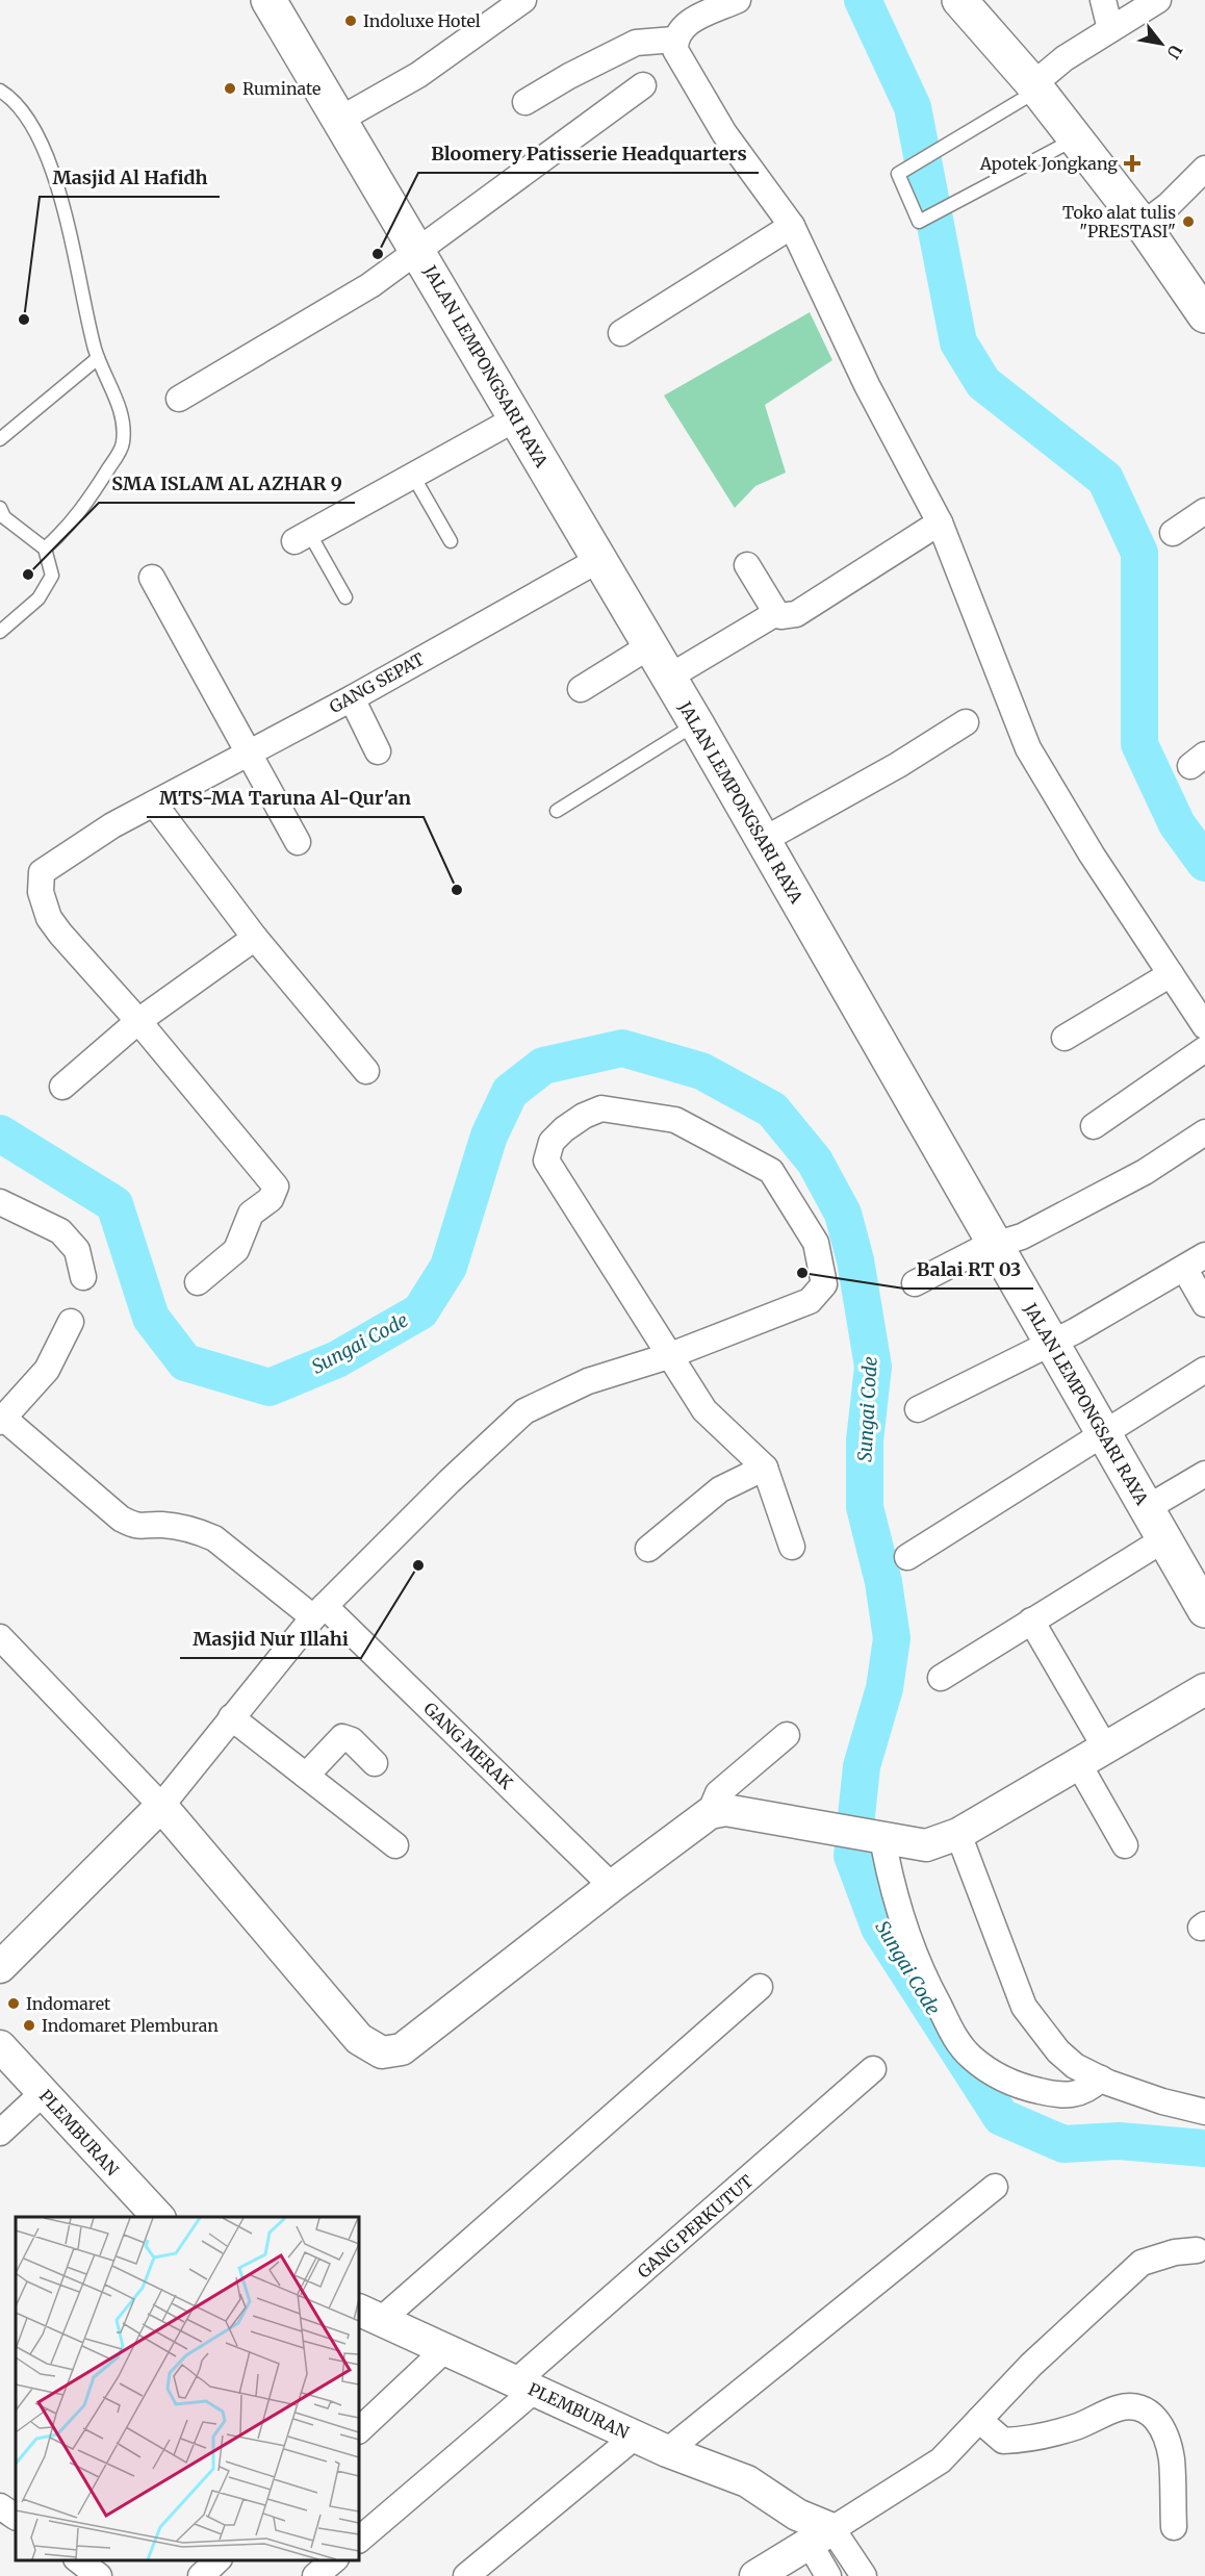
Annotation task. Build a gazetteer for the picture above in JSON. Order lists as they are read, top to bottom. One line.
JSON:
{"streets":{"main road":["JALAN LEMPONGSARI RAYA"],"street":["GANG SEPAT","GANG MERAK","PLEMBURAN","GANG PERKUTUT"]},"crossings":[["JALAN LEMPONGSARI RAYA","GANG SEPAT"],["PLEMBURAN","GANG PERKUTUT"]],"water":["Sungai Code"],"places":{"other":["Indoluxe Hotel","Ruminate","Toko alat tulis \"PRESTASI\"","Bloomery Patisserie Headquarters","Masjid Al Hafidh","SMA ISLAM AL AZHAR 9","MTS-MA Taruna Al-Qur'an","Balai RT 03","Masjid Nur Illahi","Indomaret","Indomaret Plemburan"],"health":["Apotek Jongkang"]},"north":"bottom right"}
